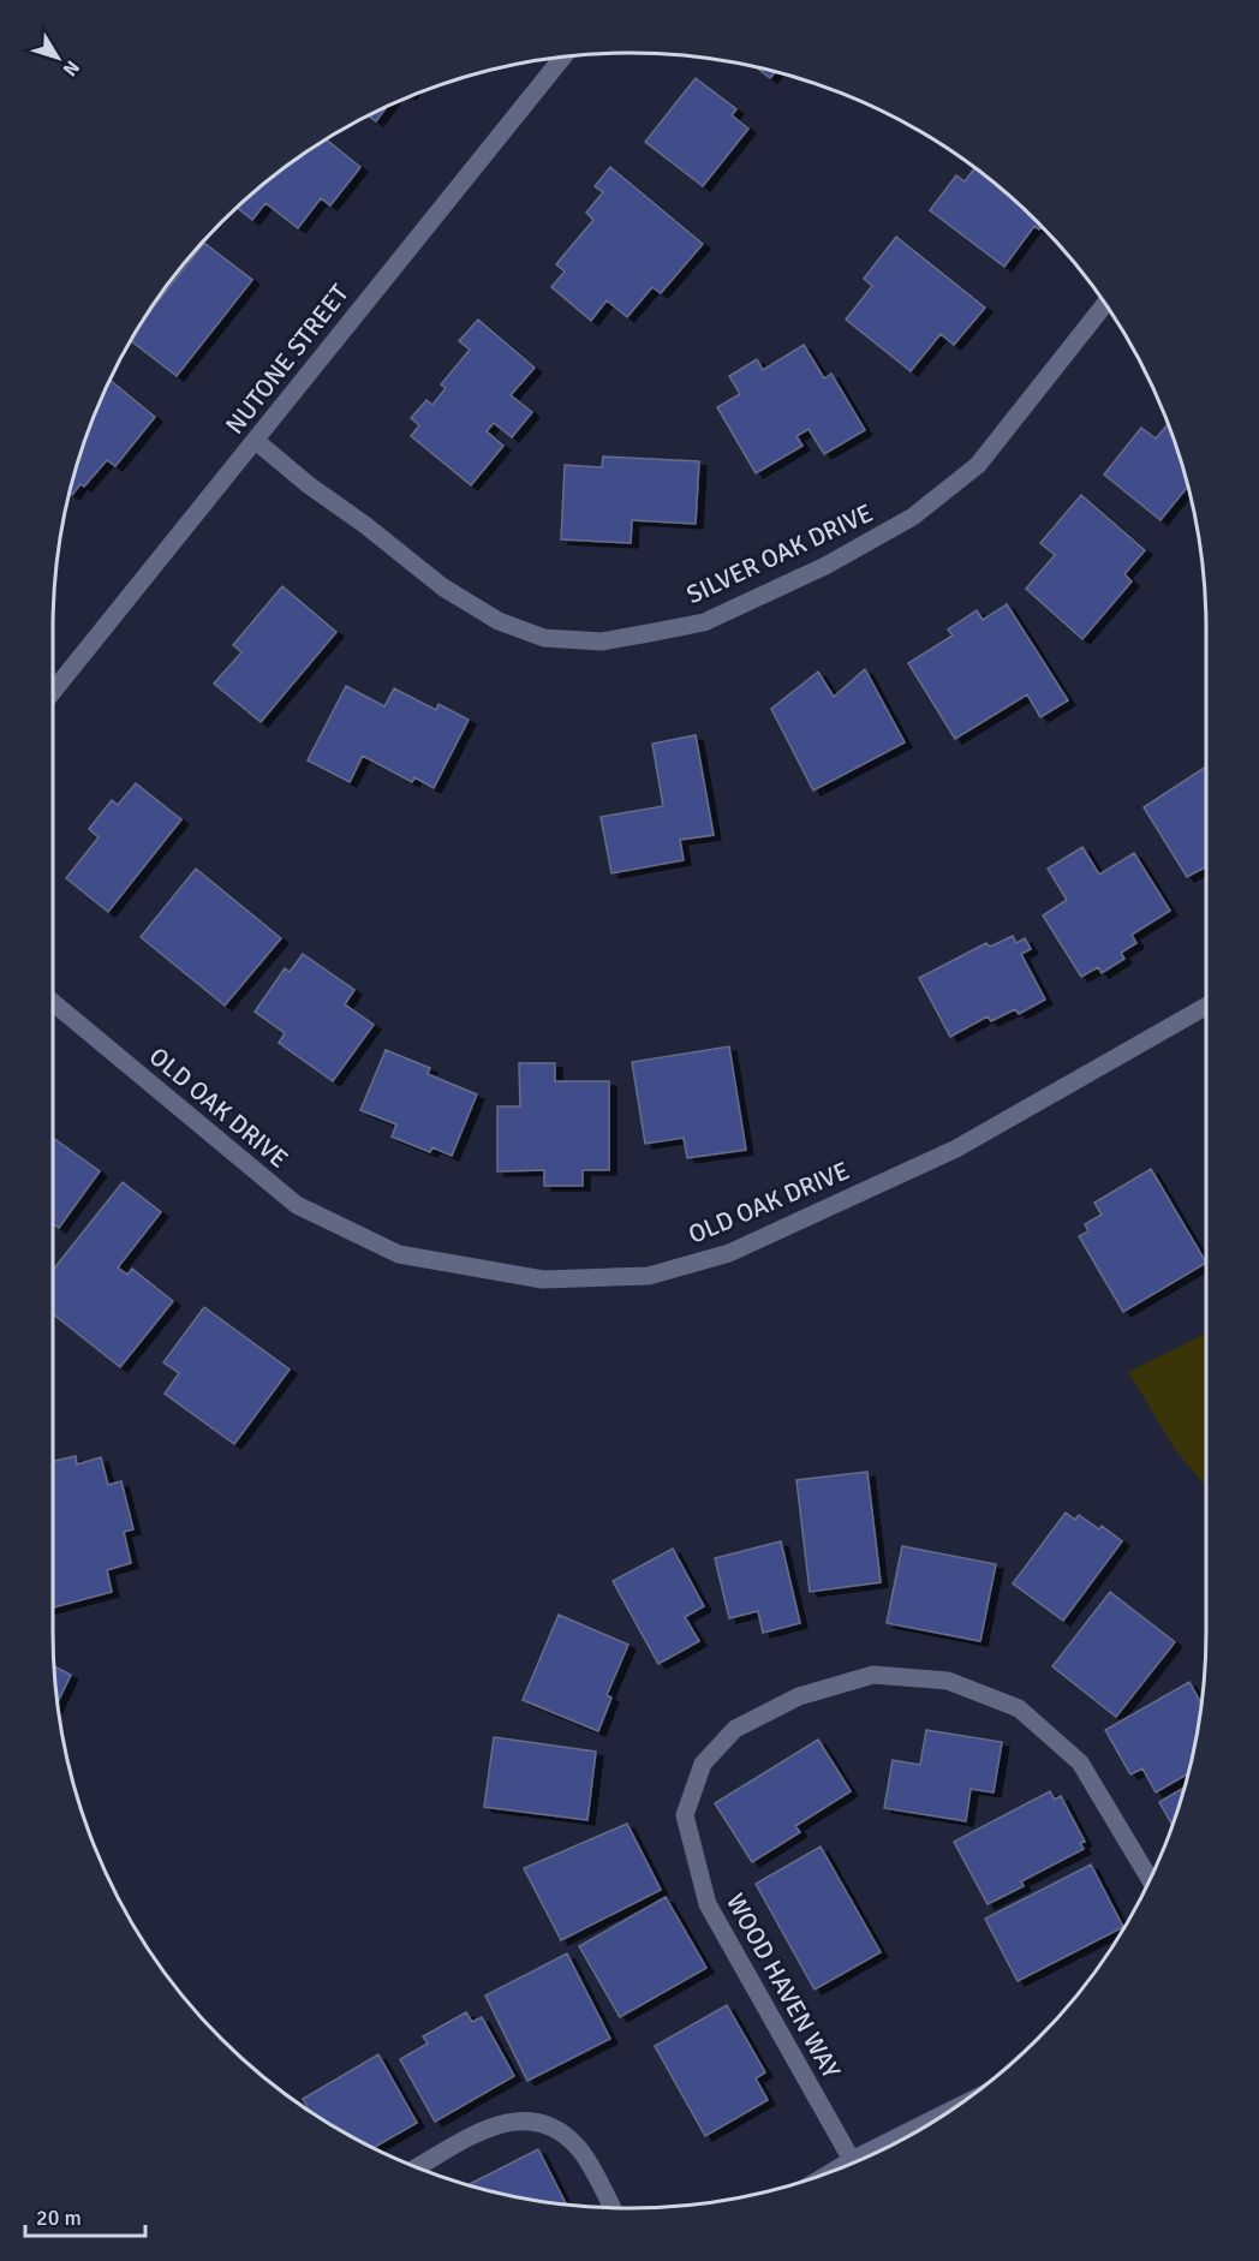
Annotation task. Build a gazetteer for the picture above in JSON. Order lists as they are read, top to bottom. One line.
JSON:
{"streets":{"street":["NUTONE STREET","SILVER OAK DRIVE","OLD OAK DRIVE","WOOD HAVEN WAY"]},"crossings":[["NUTONE STREET","SILVER OAK DRIVE"]],"scale_bar":"20 m","north":"bottom right"}
